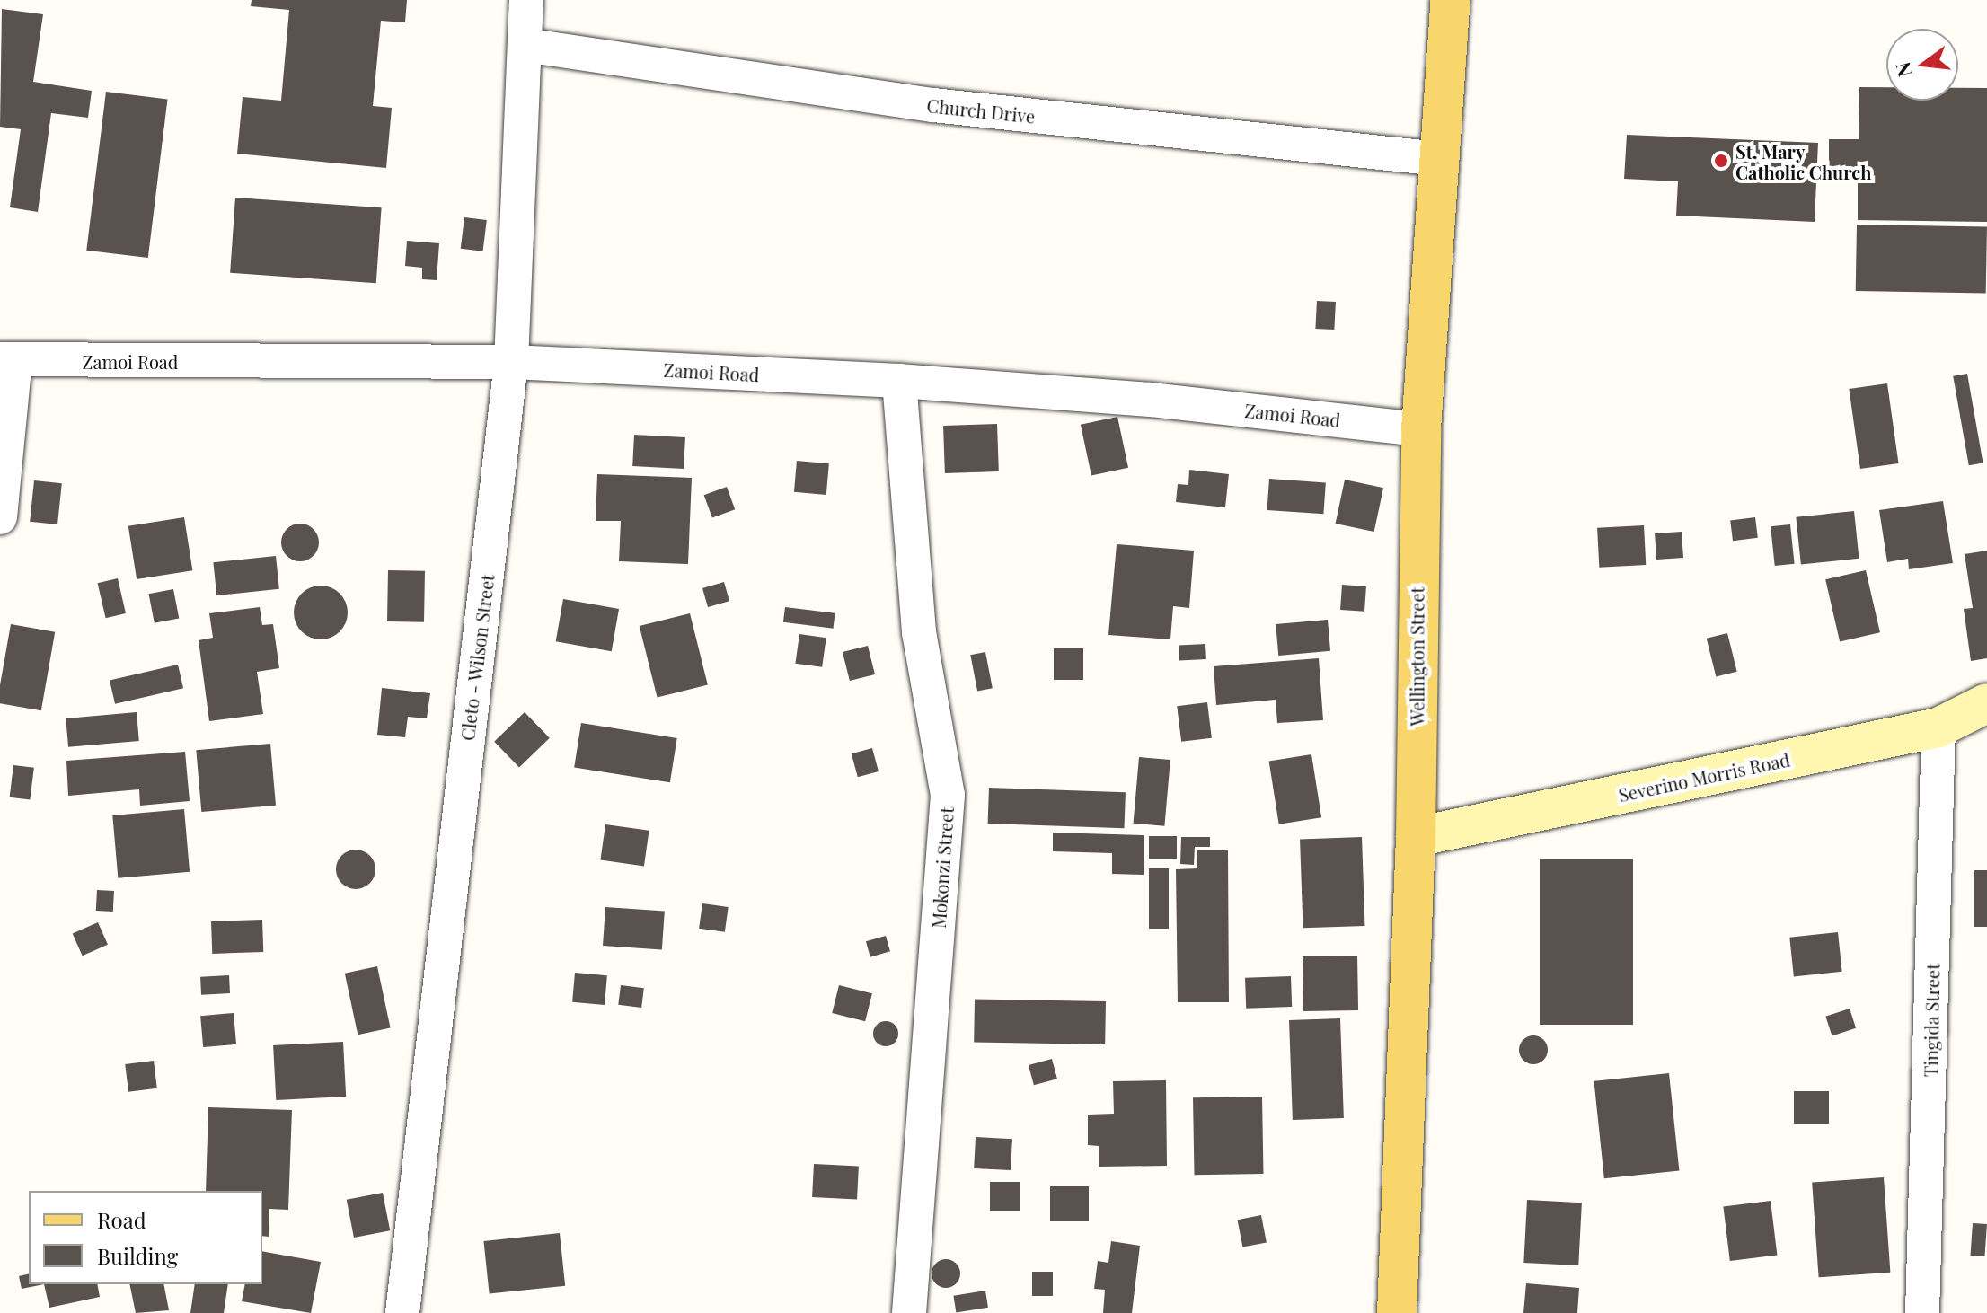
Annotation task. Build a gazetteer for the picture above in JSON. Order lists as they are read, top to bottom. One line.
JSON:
{"streets":{"main road":["Wellington Street"],"street":["Church Drive","Zamoi Road","Cleto - Wilson Street","Severino Morris Road","Mokonzi Street","Tingida Street"]},"crossings":[["Church Drive","Wellington Street"],["Church Drive","Cleto - Wilson Street"],["Zamoi Road","Wellington Street"],["Zamoi Road","Cleto - Wilson Street"],["Zamoi Road","Mokonzi Street"],["Wellington Street","Severino Morris Road"],["Severino Morris Road","Tingida Street"]],"places":["St. Mary Catholic Church"],"legend":["Road","Building"],"north":"left"}
